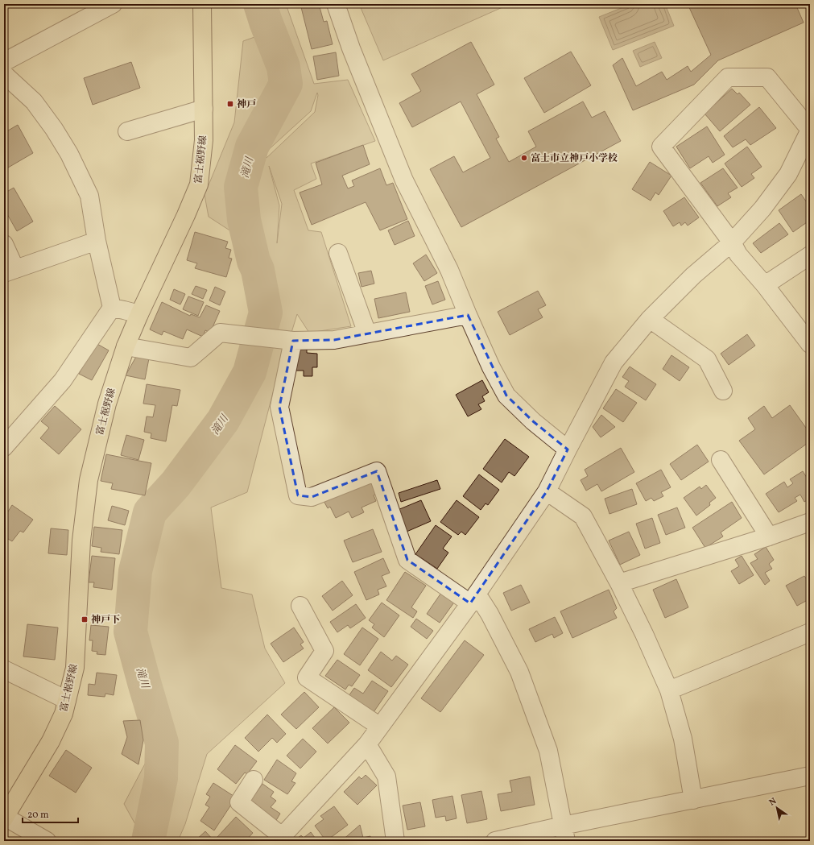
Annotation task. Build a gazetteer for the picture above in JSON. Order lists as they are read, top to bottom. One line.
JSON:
{"streets":{"main road":["富士裾野線"]},"water":["滝川"],"places":{"transit":["神戸","神戸下"],"other":["富士市立神戸小学校"]},"scale_bar":"20 m","north":"top left"}
